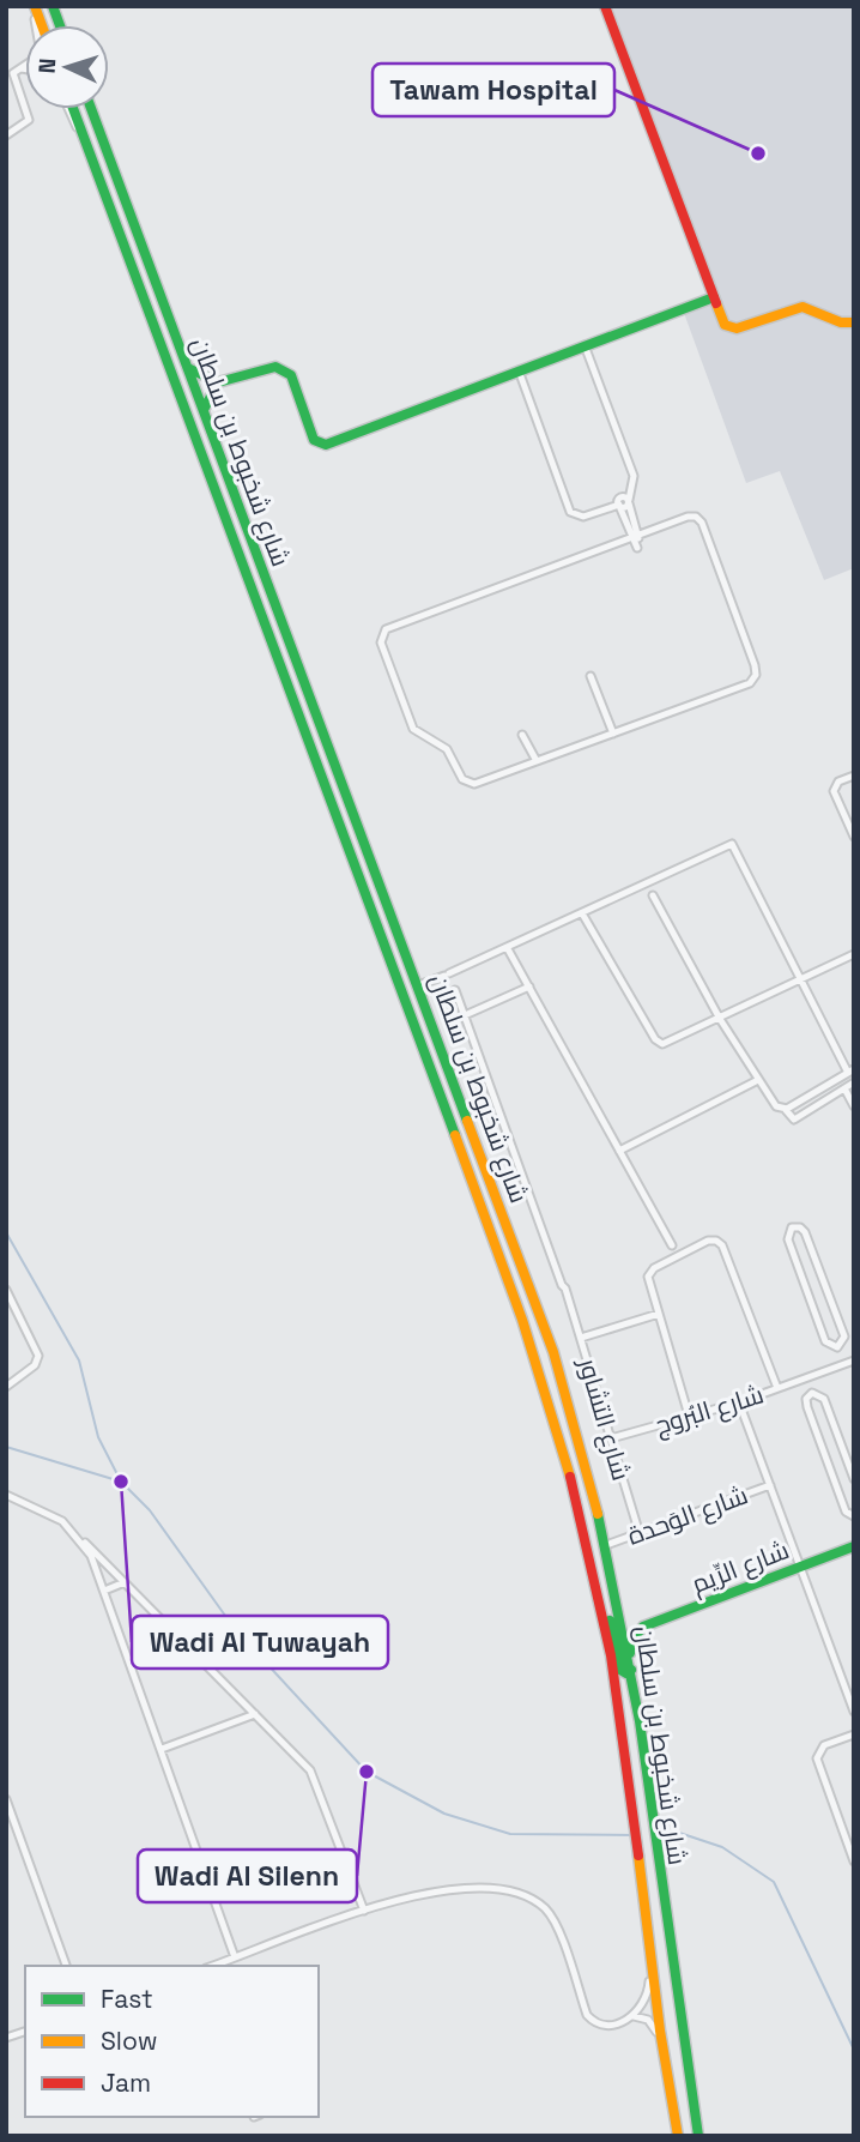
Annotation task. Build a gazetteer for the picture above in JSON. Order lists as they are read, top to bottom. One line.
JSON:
{"streets":{"main road":["شارع شخبوط بن سلطان","شارع الرِّيم"],"street":["شارع البُروج","شارع التشاور","شارع الوَحدة"]},"crossings":[["شارع شخبوط بن سلطان","شارع الوَحدة"],["شارع البُروج","شارع التشاور"],["شارع التشاور","شارع الوَحدة"]],"places":["Tawam Hospital","Wadi Al Tuwayah","Wadi Al Silenn"],"legend":["Fast","Slow","Jam"],"north":"left"}
